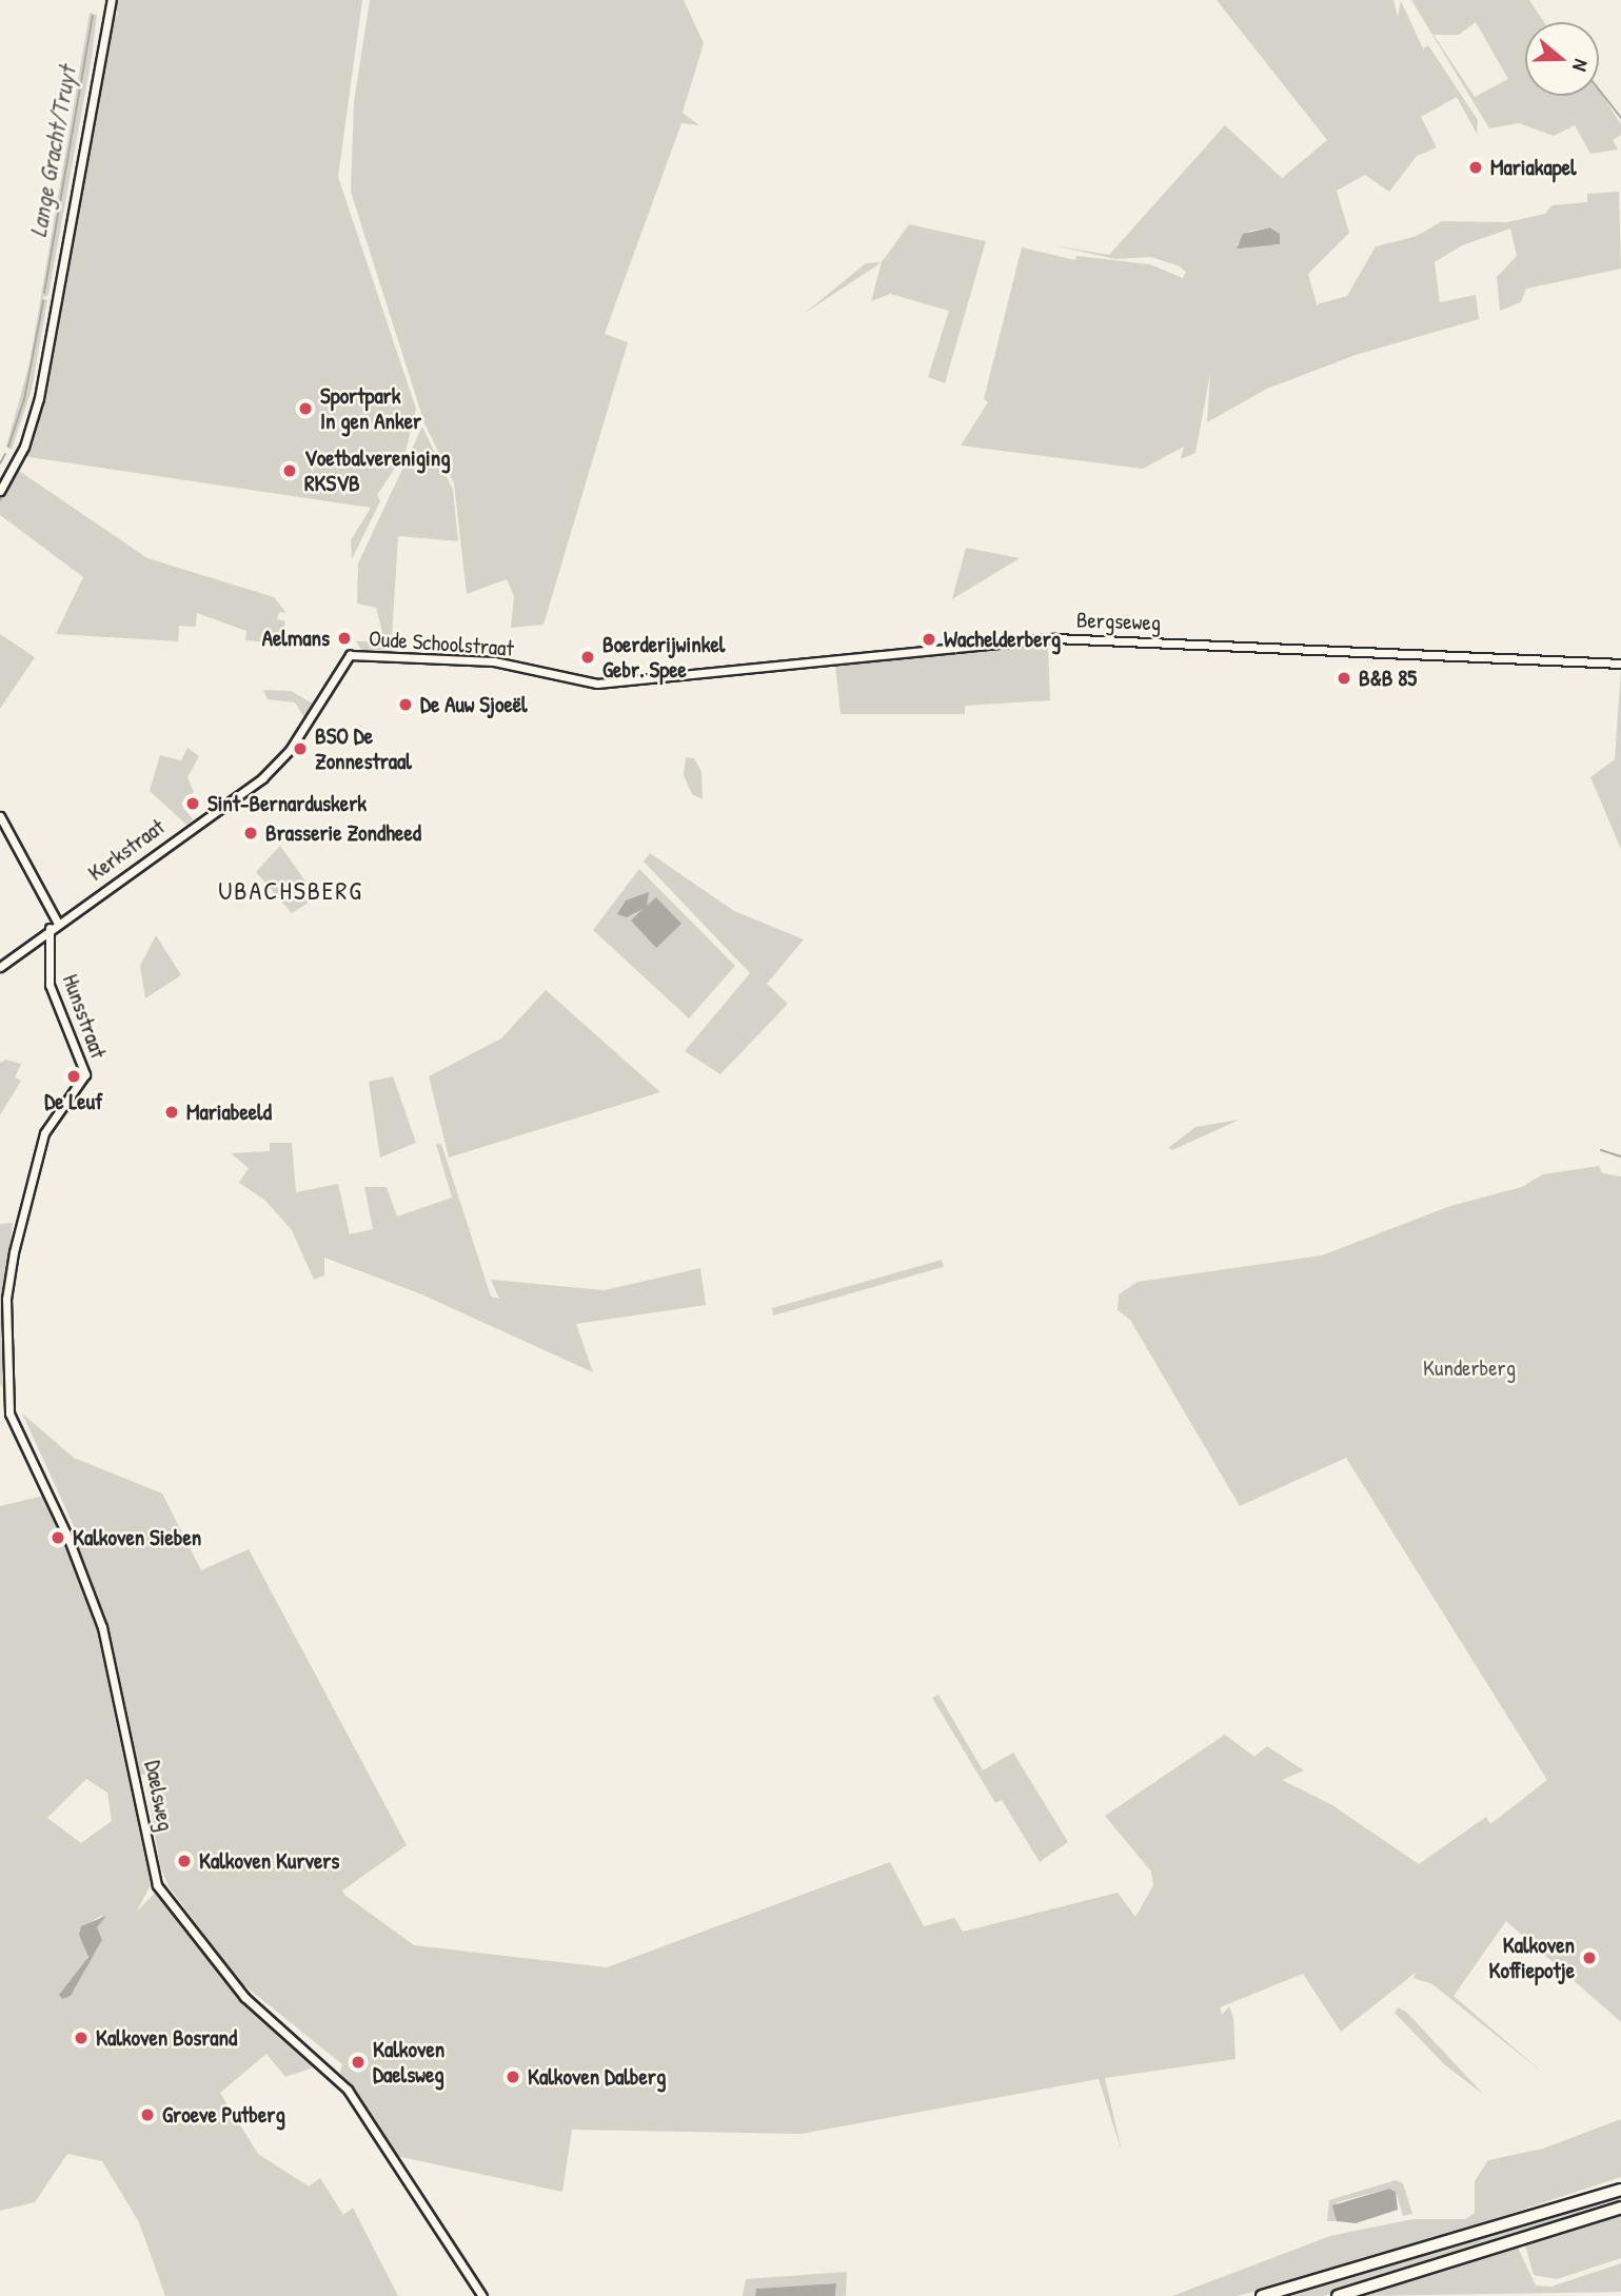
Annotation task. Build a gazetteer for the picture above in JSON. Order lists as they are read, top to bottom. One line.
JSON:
{"streets":{"street":["Bergseweg","Oude Schoolstraat","Kerkstraat","Hunsstraat","Daelsweg"]},"crossings":[["Bergseweg","Oude Schoolstraat"],["Oude Schoolstraat","Kerkstraat"],["Kerkstraat","Hunsstraat"],["Hunsstraat","Daelsweg"]],"districts":["UBACHSBERG"],"water":["Lange Gracht/Truyt"],"parks":["Kunderberg"],"places":["Mariakapel","Sportpark In gen Anker","Voetbalvereniging RKSVB","Aelmans","Wachelderberg","Boerderijwinkel Gebr. Spee","B&B 85","De Auw Sjoeël","BSO De Zonnestraal","Sint-Bernarduskerk","Brasserie Zondheed","De Leuf","Mariabeeld","Kalkoven Sieben","Kalkoven Kurvers","Kalkoven Koffiepotje","Kalkoven Bosrand","Kalkoven Daelsweg","Kalkoven Dalberg","Groeve Putberg"],"north":"right"}
